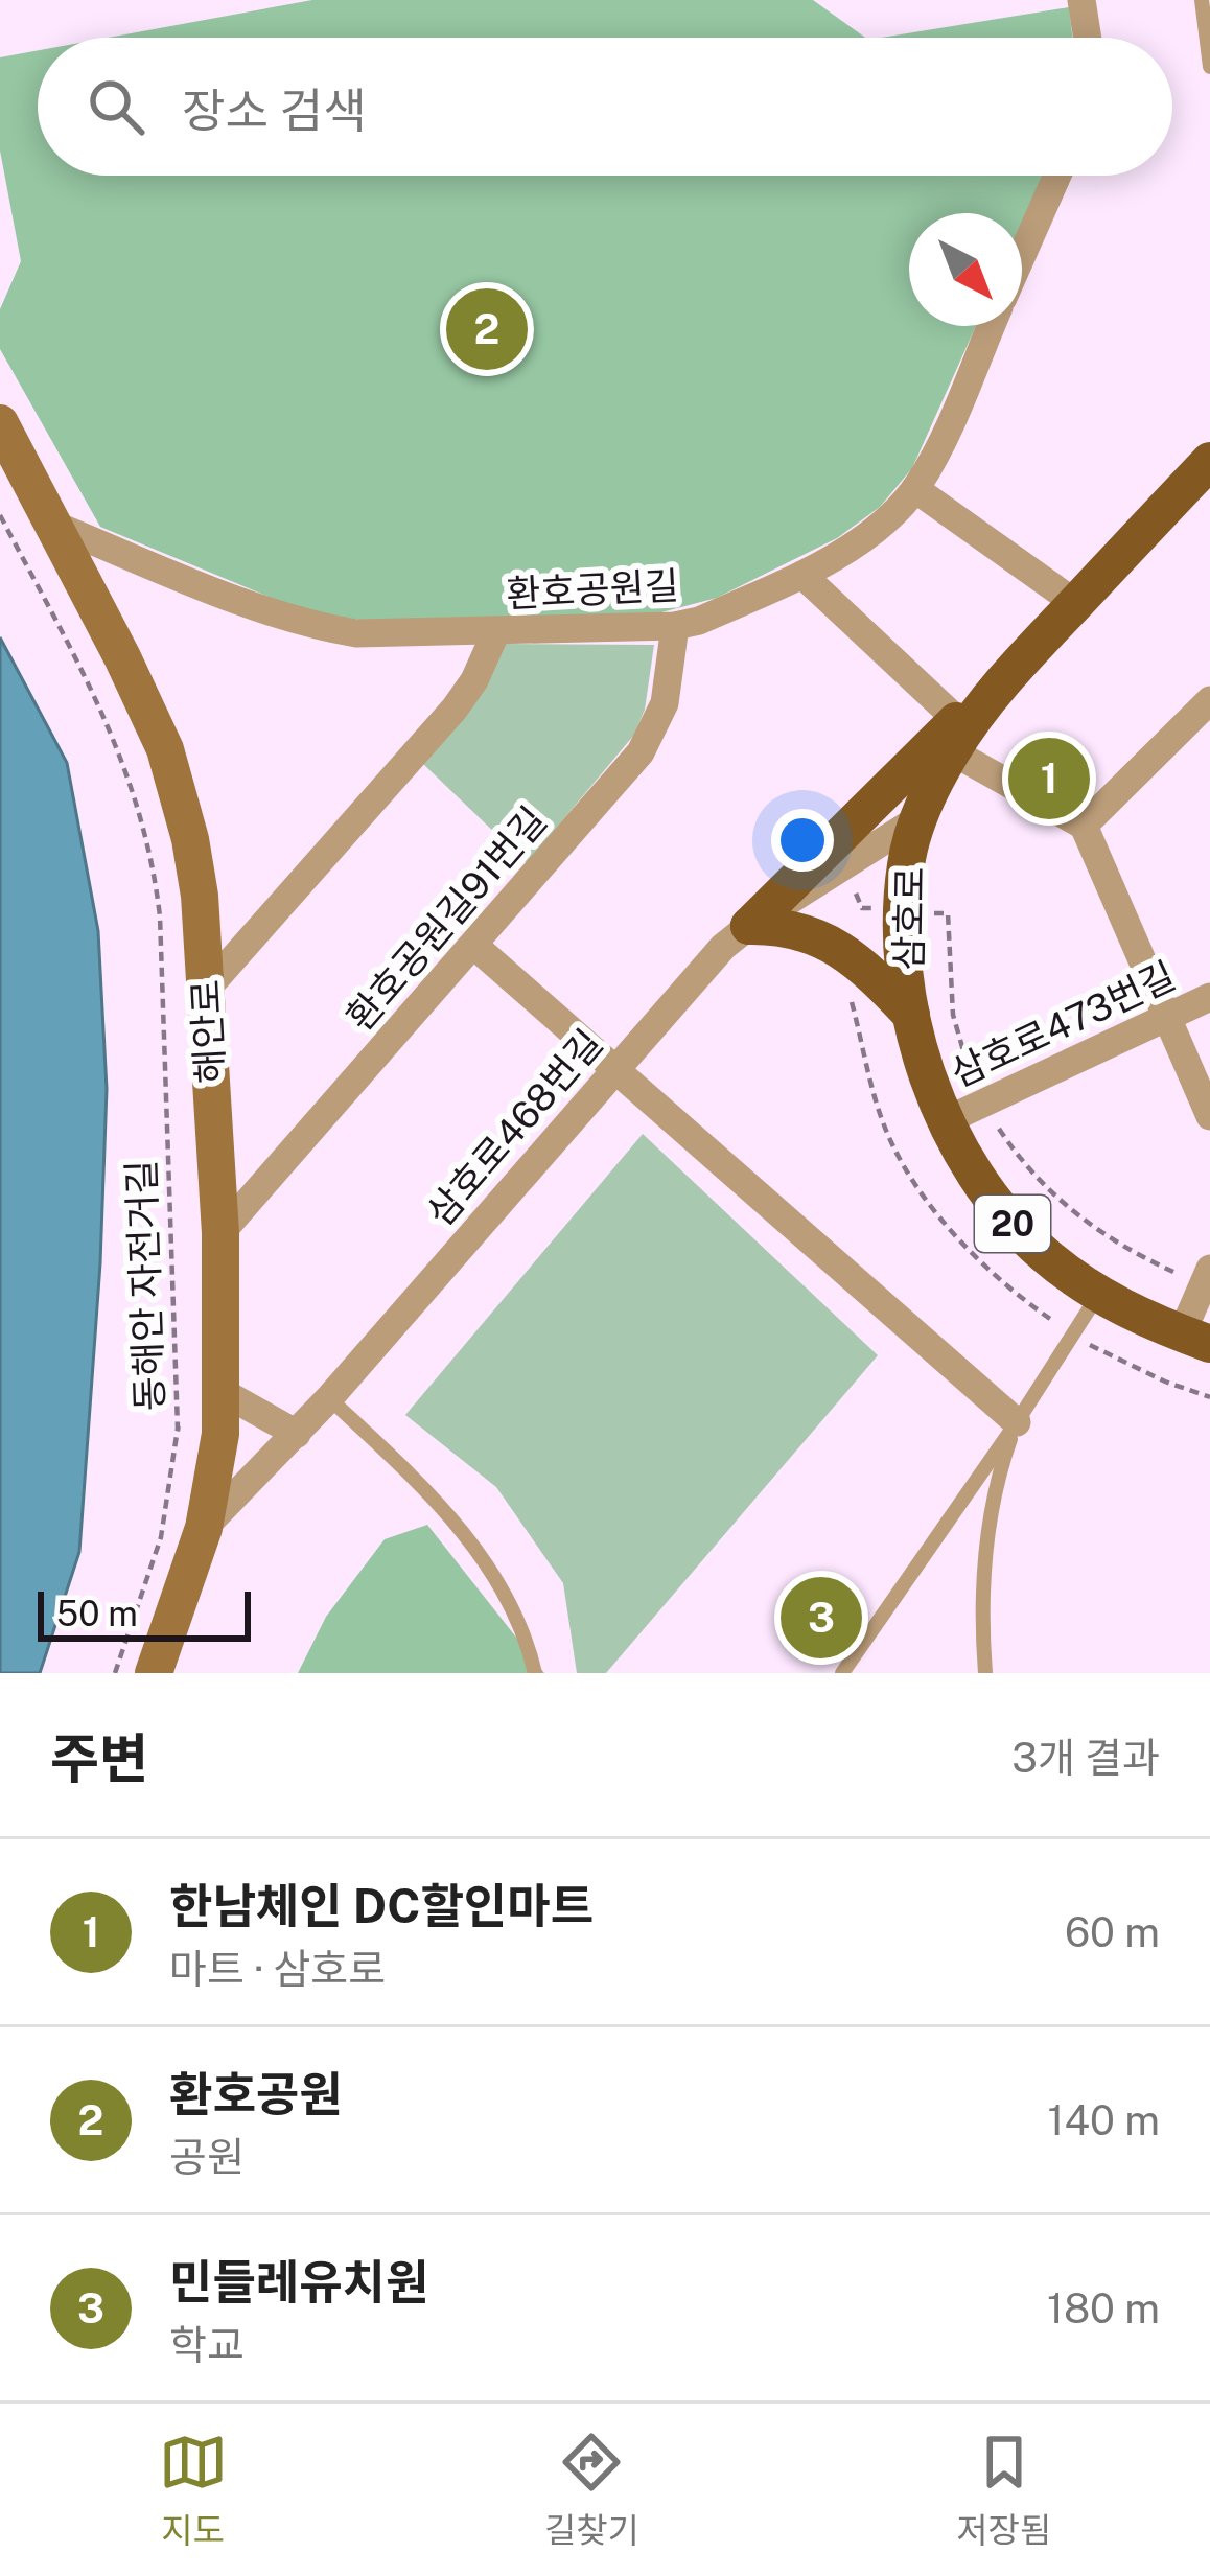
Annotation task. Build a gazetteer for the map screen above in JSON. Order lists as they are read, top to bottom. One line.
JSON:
{"streets":{"main road":["삼호로","20"],"street":["환호공원길","환호공원길91번길","삼호로473번길","해안로","삼호로468번길"],"path":["동해안 자전거길"]},"crossings":[["환호공원길","환호공원길91번길"],["환호공원길","해안로"],["환호공원길91번길","해안로"],["삼호로","삼호로473번길"],["삼호로","삼호로468번길"],["해안로","삼호로468번길"],["해안로","동해안 자전거길"]],"scale_bar":"50 m","north":"bottom right","page":{"search":"장소 검색","pins":["2","1","3"],"scale":"50 m","heading":["주변","3개 결과"],"list":[{"mark":"1","name":"한남체인 DC할인마트","note":"마트 · 삼호로","value":"60 m"},{"mark":"2","name":"환호공원","note":"공원","value":"140 m"},{"mark":"3","name":"민들레유치원","note":"학교","value":"180 m"}],"nav":["지도","길찾기","저장됨"]}}
